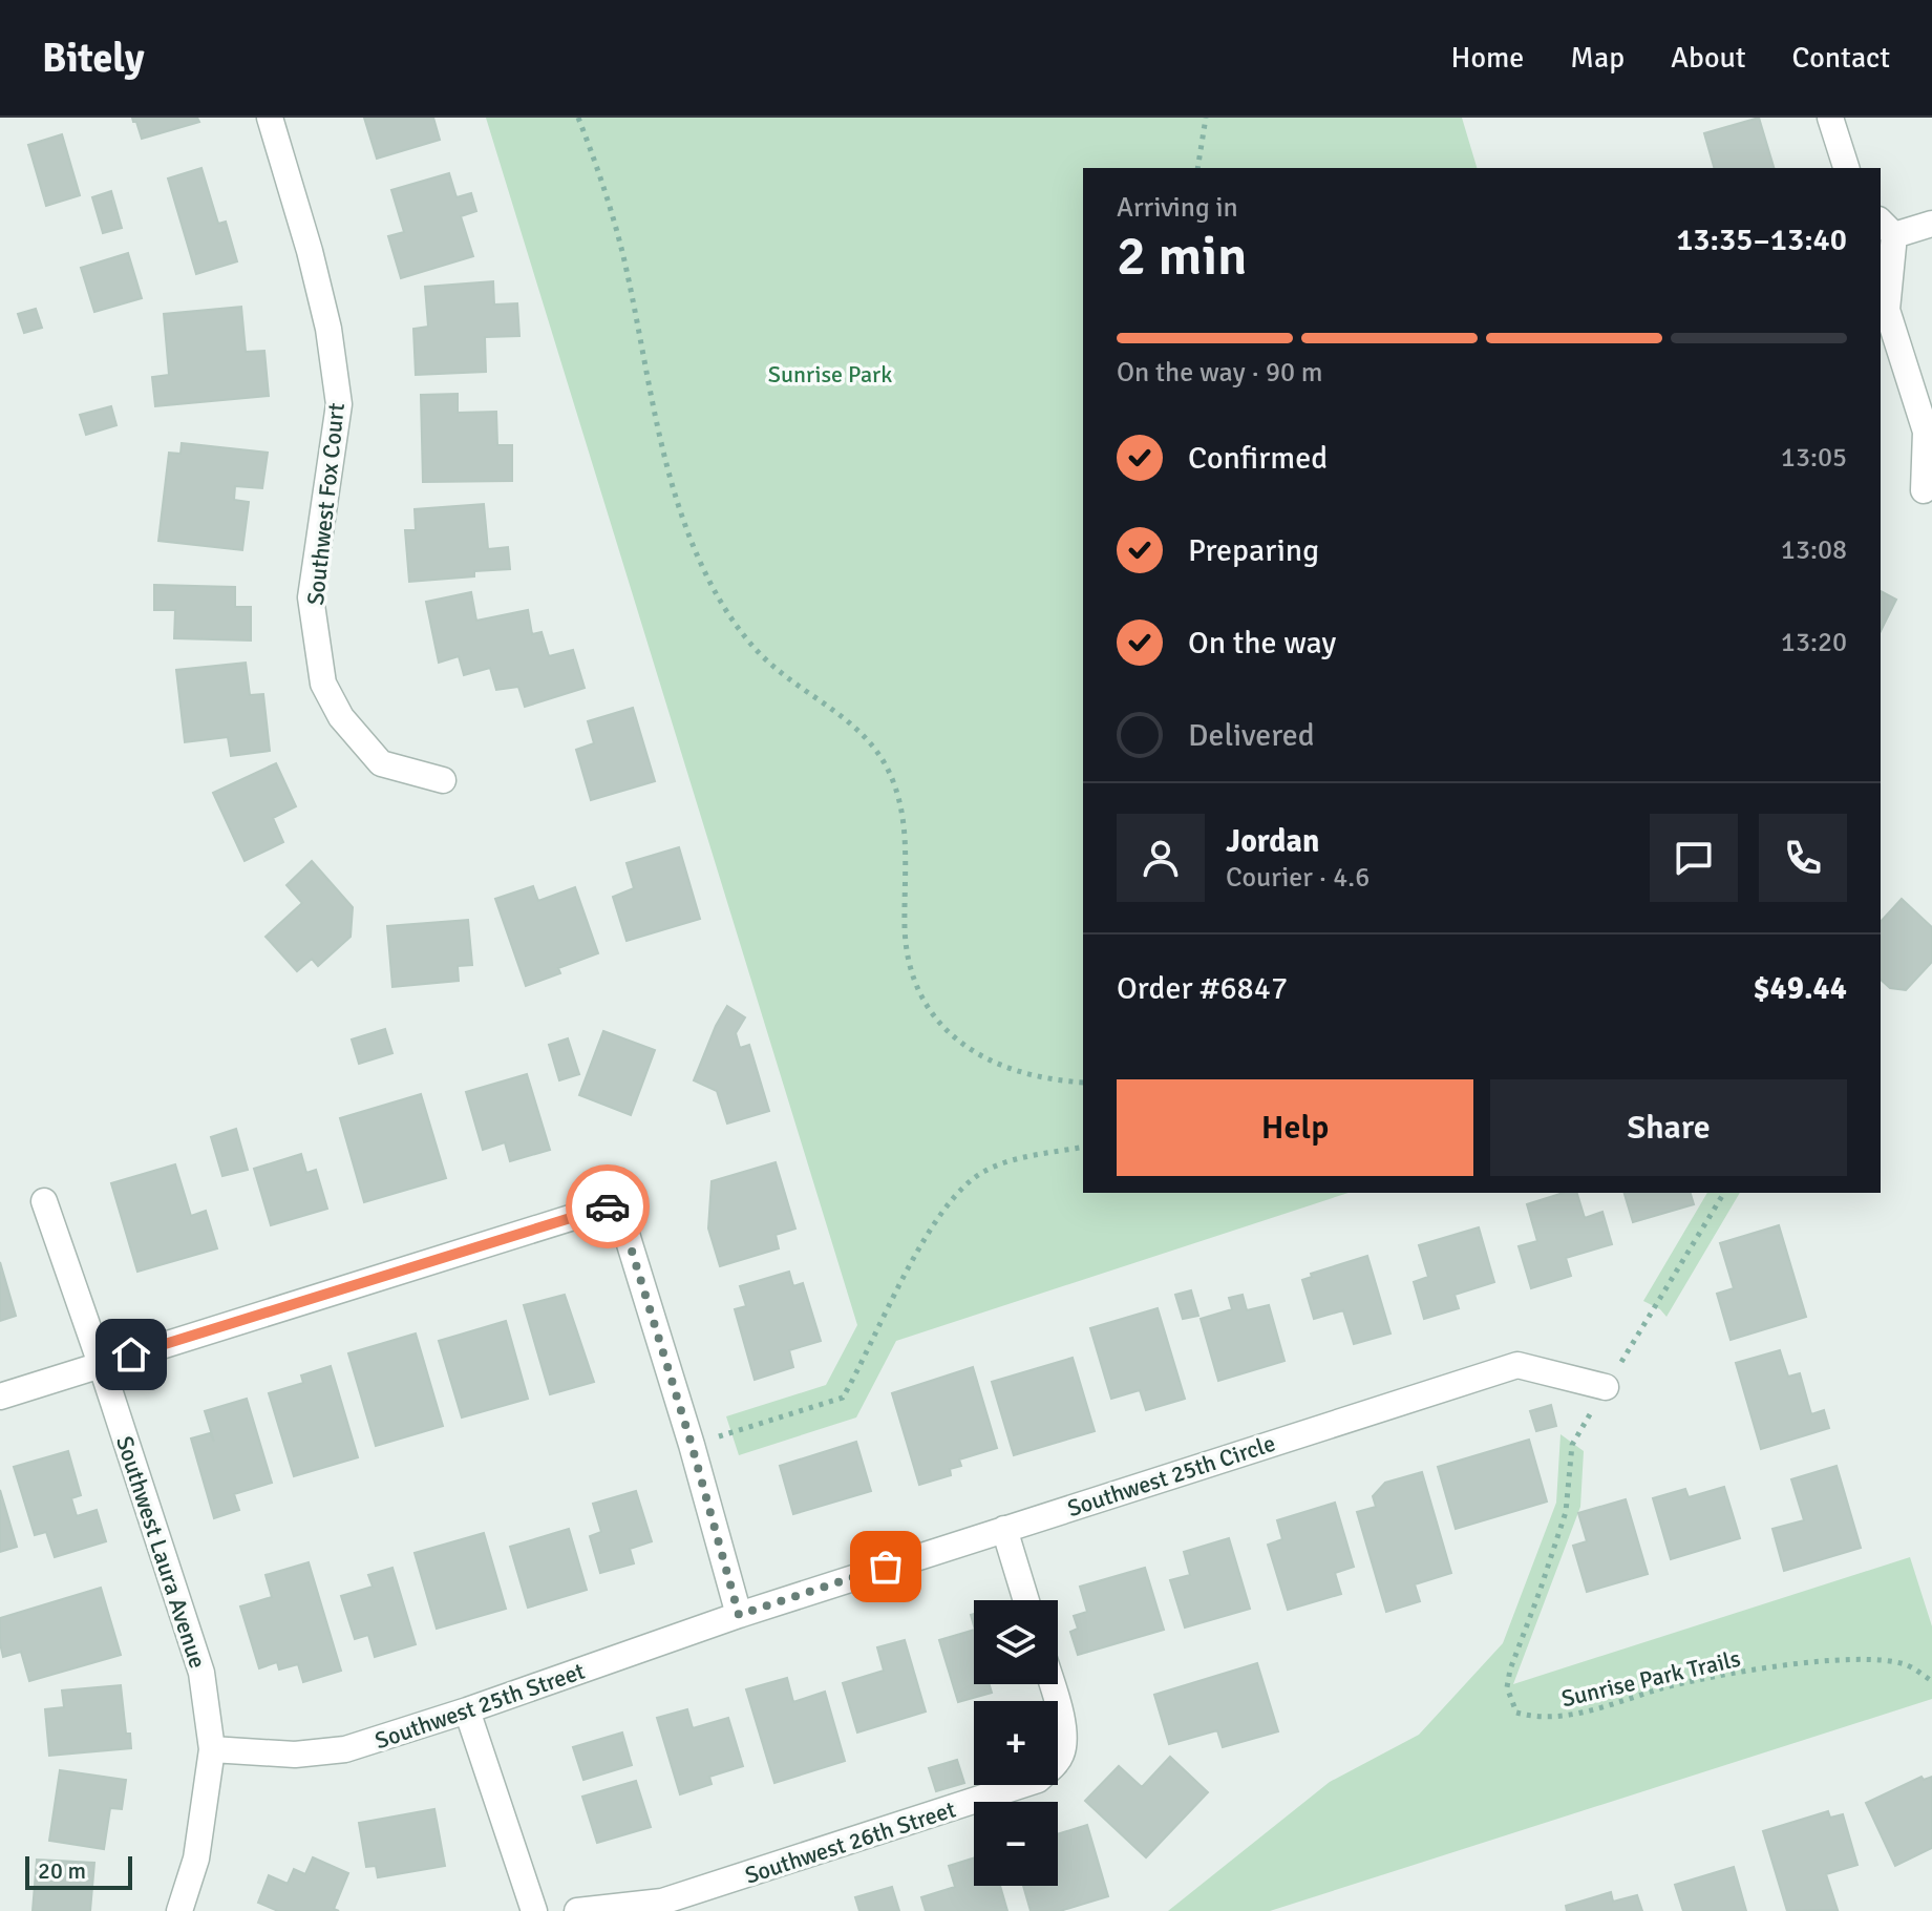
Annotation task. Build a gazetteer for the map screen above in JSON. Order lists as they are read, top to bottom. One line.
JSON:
{"streets":{"street":["Southwest Fox Court","Southwest 25th Circle","Southwest Laura Avenue","Southwest 25th Street","Southwest 26th Street"],"path":["Sunrise Park Trails"]},"crossings":[["Southwest 25th Circle","Sunrise Park Trails"],["Southwest 25th Circle","Southwest 25th Street"],["Southwest Laura Avenue","Southwest 25th Street"]],"parks":["Sunrise Park"],"scale_bar":"20 m","page":{"header":"Bitely","nav":["Home","Map","About","Contact"],"heading":["2 min","Arriving in","13:35–13:40"],"panel":["Jordan","Courier · 4.6","Order #6847","$49.44"],"bar":"On the way · 90 m","list":[["Confirmed","13:05"],["Preparing","13:08"],["On the way","13:20"],"Delivered"],"buttons":["Help","Share"],"map_buttons":["+","−"],"scale":"20 m"}}
